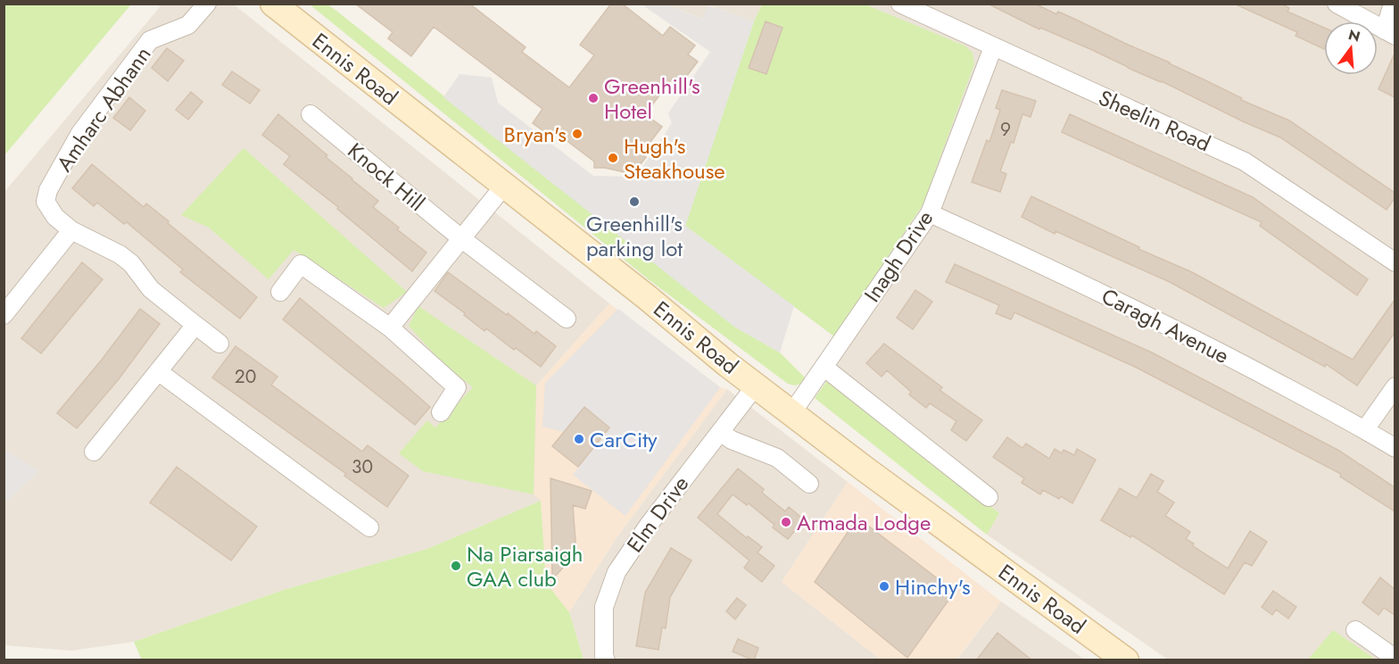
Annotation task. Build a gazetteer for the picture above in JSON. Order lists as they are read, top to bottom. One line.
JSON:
{"streets":{"main road":["Ennis Road"],"street":["Amharc Abhann","Sheelin Road","Knock Hill","Inagh Drive","Caragh Avenue","Elm Drive"]},"crossings":[["Ennis Road","Inagh Drive"],["Ennis Road","Elm Drive"],["Sheelin Road","Inagh Drive"],["Inagh Drive","Caragh Avenue"]],"places":["Greenhill's Hotel","Bryan's","Hugh's Steakhouse","Greenhill's parking lot","CarCity","Armada Lodge","Na Piarsaigh GAA club","Hinchy's"],"house_numbers":["9","20","30"],"north":"top"}
